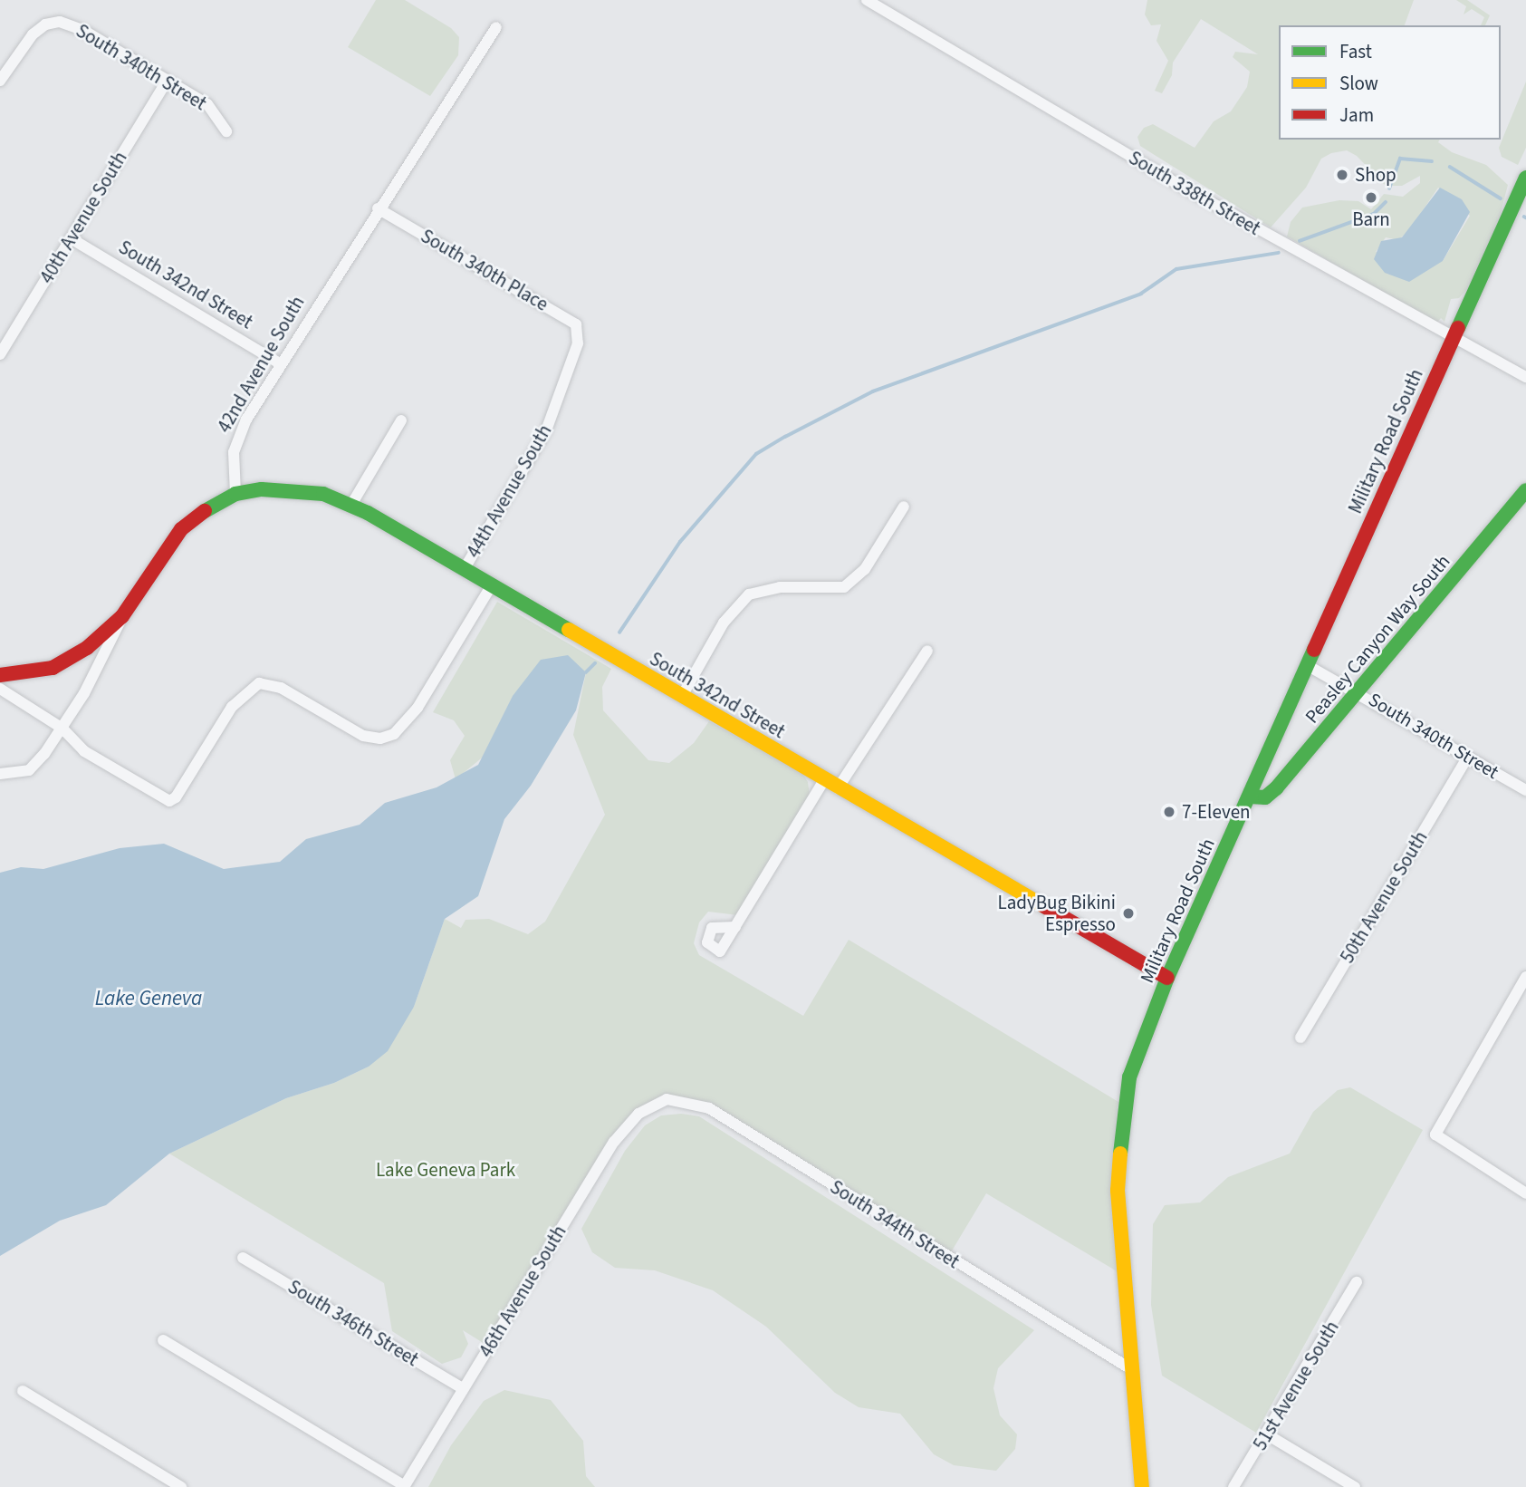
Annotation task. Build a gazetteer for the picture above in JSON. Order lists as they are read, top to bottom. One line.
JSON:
{"streets":{"street":["South 340th Street","South 338th Street","40th Avenue South","South 340th Place","South 342nd Street","42nd Avenue South","Military Road South","44th Avenue South","Peasley Canyon Way South","50th Avenue South","South 344th Street","46th Avenue South","South 346th Street","51st Avenue South"]},"crossings":[["South 340th Street","40th Avenue South"],["South 340th Street","Military Road South"],["South 340th Street","Peasley Canyon Way South"],["South 340th Street","50th Avenue South"],["South 338th Street","Military Road South"],["40th Avenue South","South 342nd Street"],["South 340th Place","42nd Avenue South"],["South 340th Place","44th Avenue South"],["South 342nd Street","42nd Avenue South"],["South 342nd Street","Military Road South"],["South 342nd Street","44th Avenue South"],["Military Road South","Peasley Canyon Way South"],["Military Road South","South 344th Street"],["South 344th Street","46th Avenue South"],["46th Avenue South","South 346th Street"]],"water":["Lake Geneva"],"parks":["Lake Geneva Park"],"places":["Shop","Barn","7-Eleven","LadyBug Bikini Espresso"],"legend":["Fast","Slow","Jam"]}
